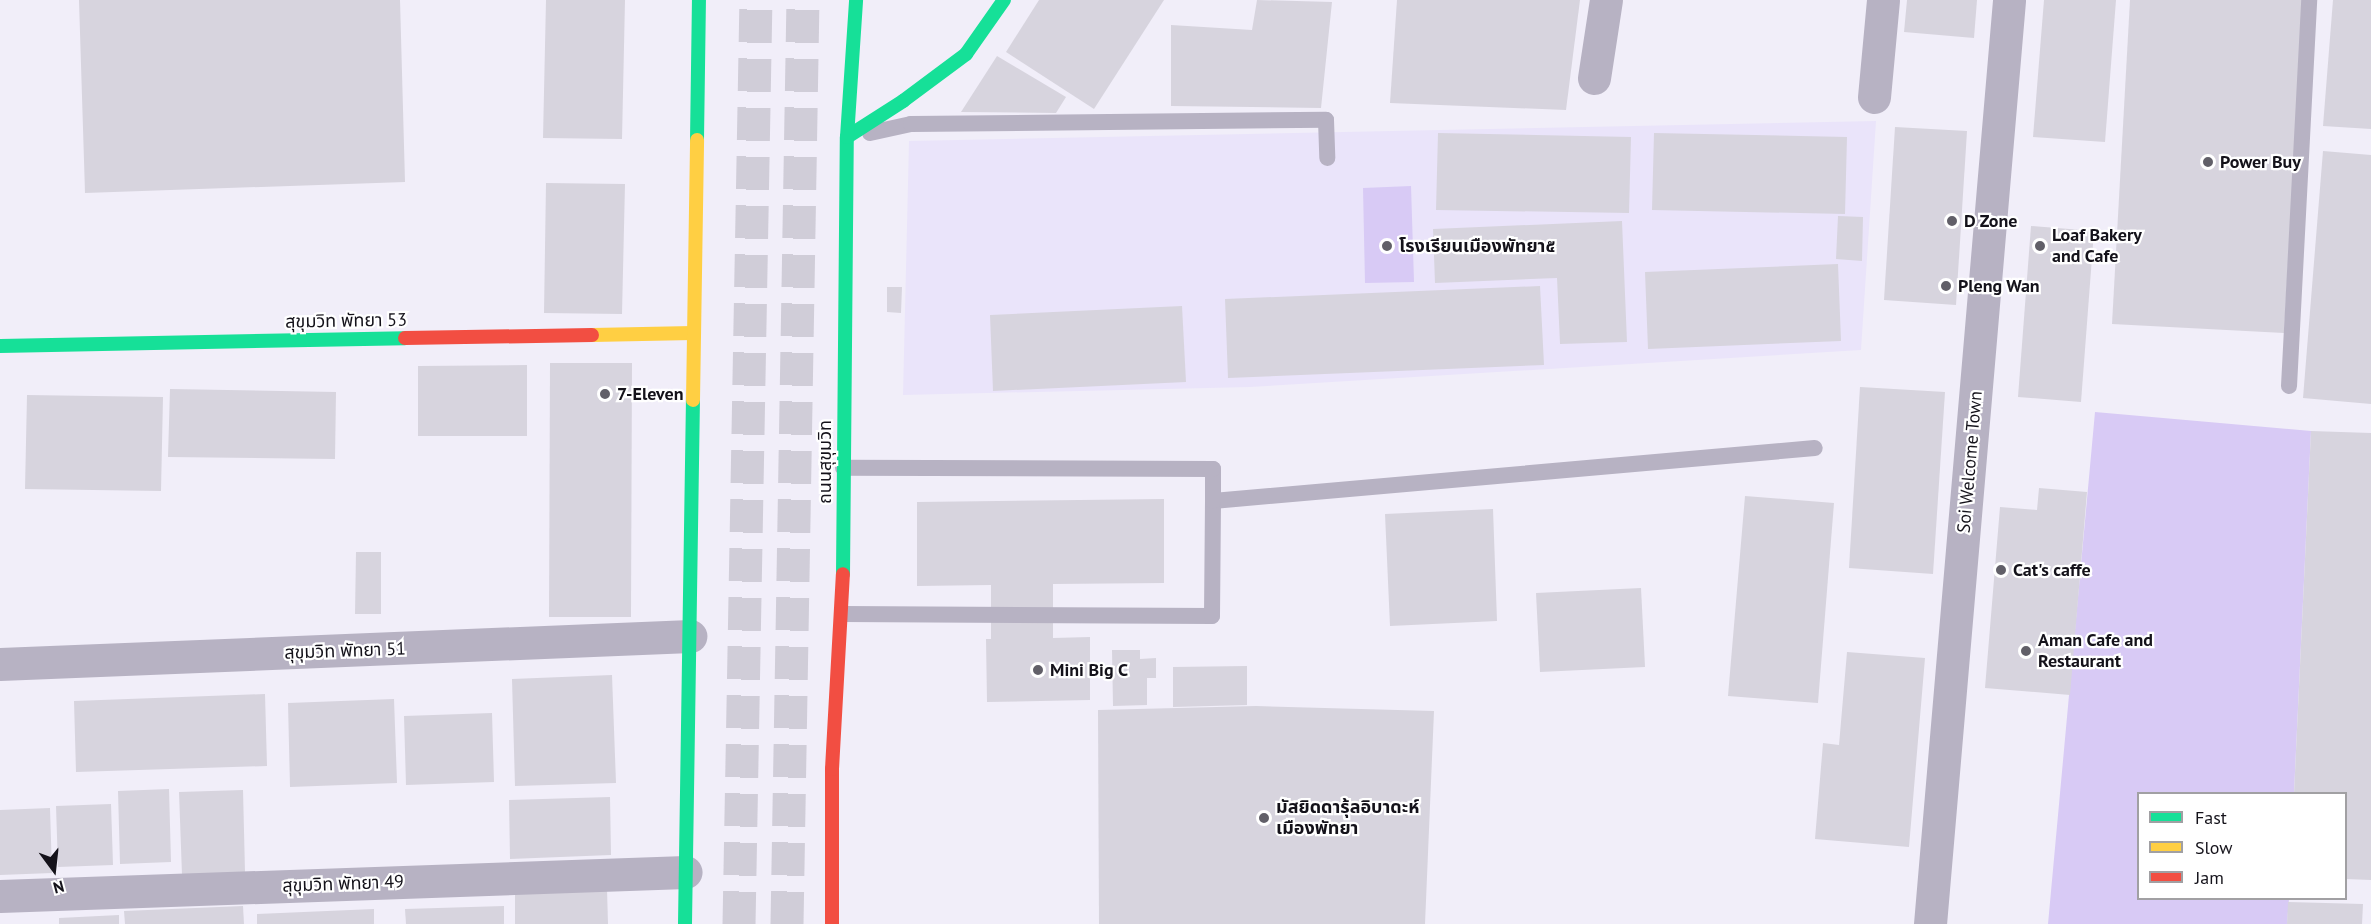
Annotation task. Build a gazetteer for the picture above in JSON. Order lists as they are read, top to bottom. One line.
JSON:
{"streets":{"main road":["สุขุมวิท พัทยา 53","ถนนสุขุมวิท"],"street":["Soi Welcome Town","สุขุมวิท พัทยา 51","สุขุมวิท พัทยา 49"]},"places":["Power Buy","D Zone","โรงเรียนเมืองพัทยา๕","Loaf Bakery and Cafe","Pleng Wan","7-Eleven","Cat's caffe","Aman Cafe and Restaurant","Mini Big C","มัสยิดดารุ้ลอิบาดะห์ เมืองพัทยา"],"legend":["Fast","Slow","Jam"],"north":"bottom"}
